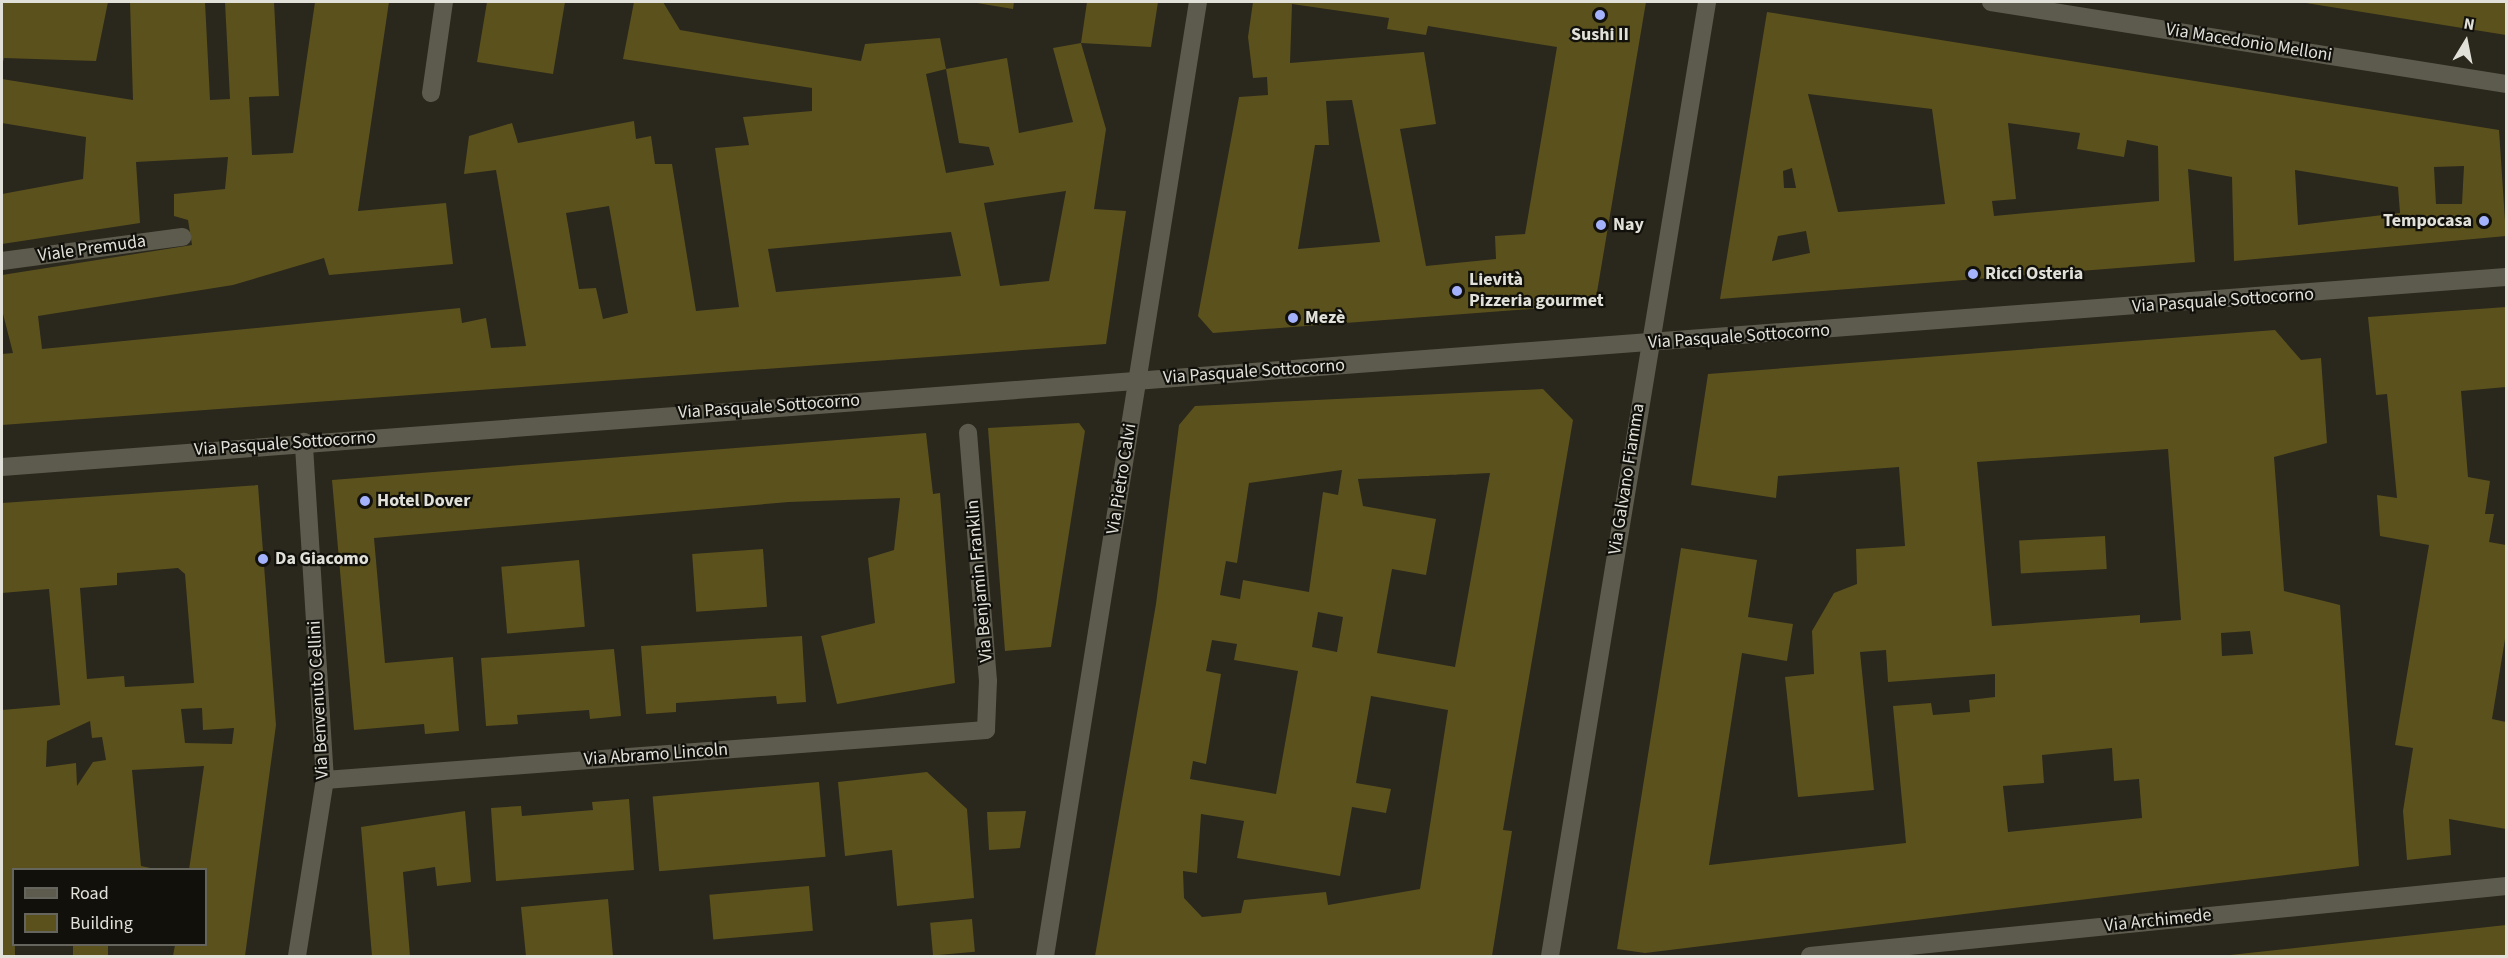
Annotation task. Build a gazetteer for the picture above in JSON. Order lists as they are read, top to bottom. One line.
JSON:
{"streets":{"street":["Via Macedonio Melloni","Viale Premuda","Via Pasquale Sottocorno","Via Pietro Calvi","Via Galvano Fiamma","Via Benjamin Franklin","Via Benvenuto Cellini","Via Abramo Lincoln","Via Archimede"]},"crossings":[["Via Pasquale Sottocorno","Via Pietro Calvi"],["Via Pasquale Sottocorno","Via Galvano Fiamma"],["Via Pasquale Sottocorno","Via Benvenuto Cellini"],["Via Benjamin Franklin","Via Abramo Lincoln"],["Via Benvenuto Cellini","Via Abramo Lincoln"]],"places":["Sushi II","Tempocasa","Nay","Ricci Osteria","Lievità Pizzeria gourmet","Mezè","Hotel Dover","Da Giacomo"],"legend":["Road","Building"],"north":"top"}
